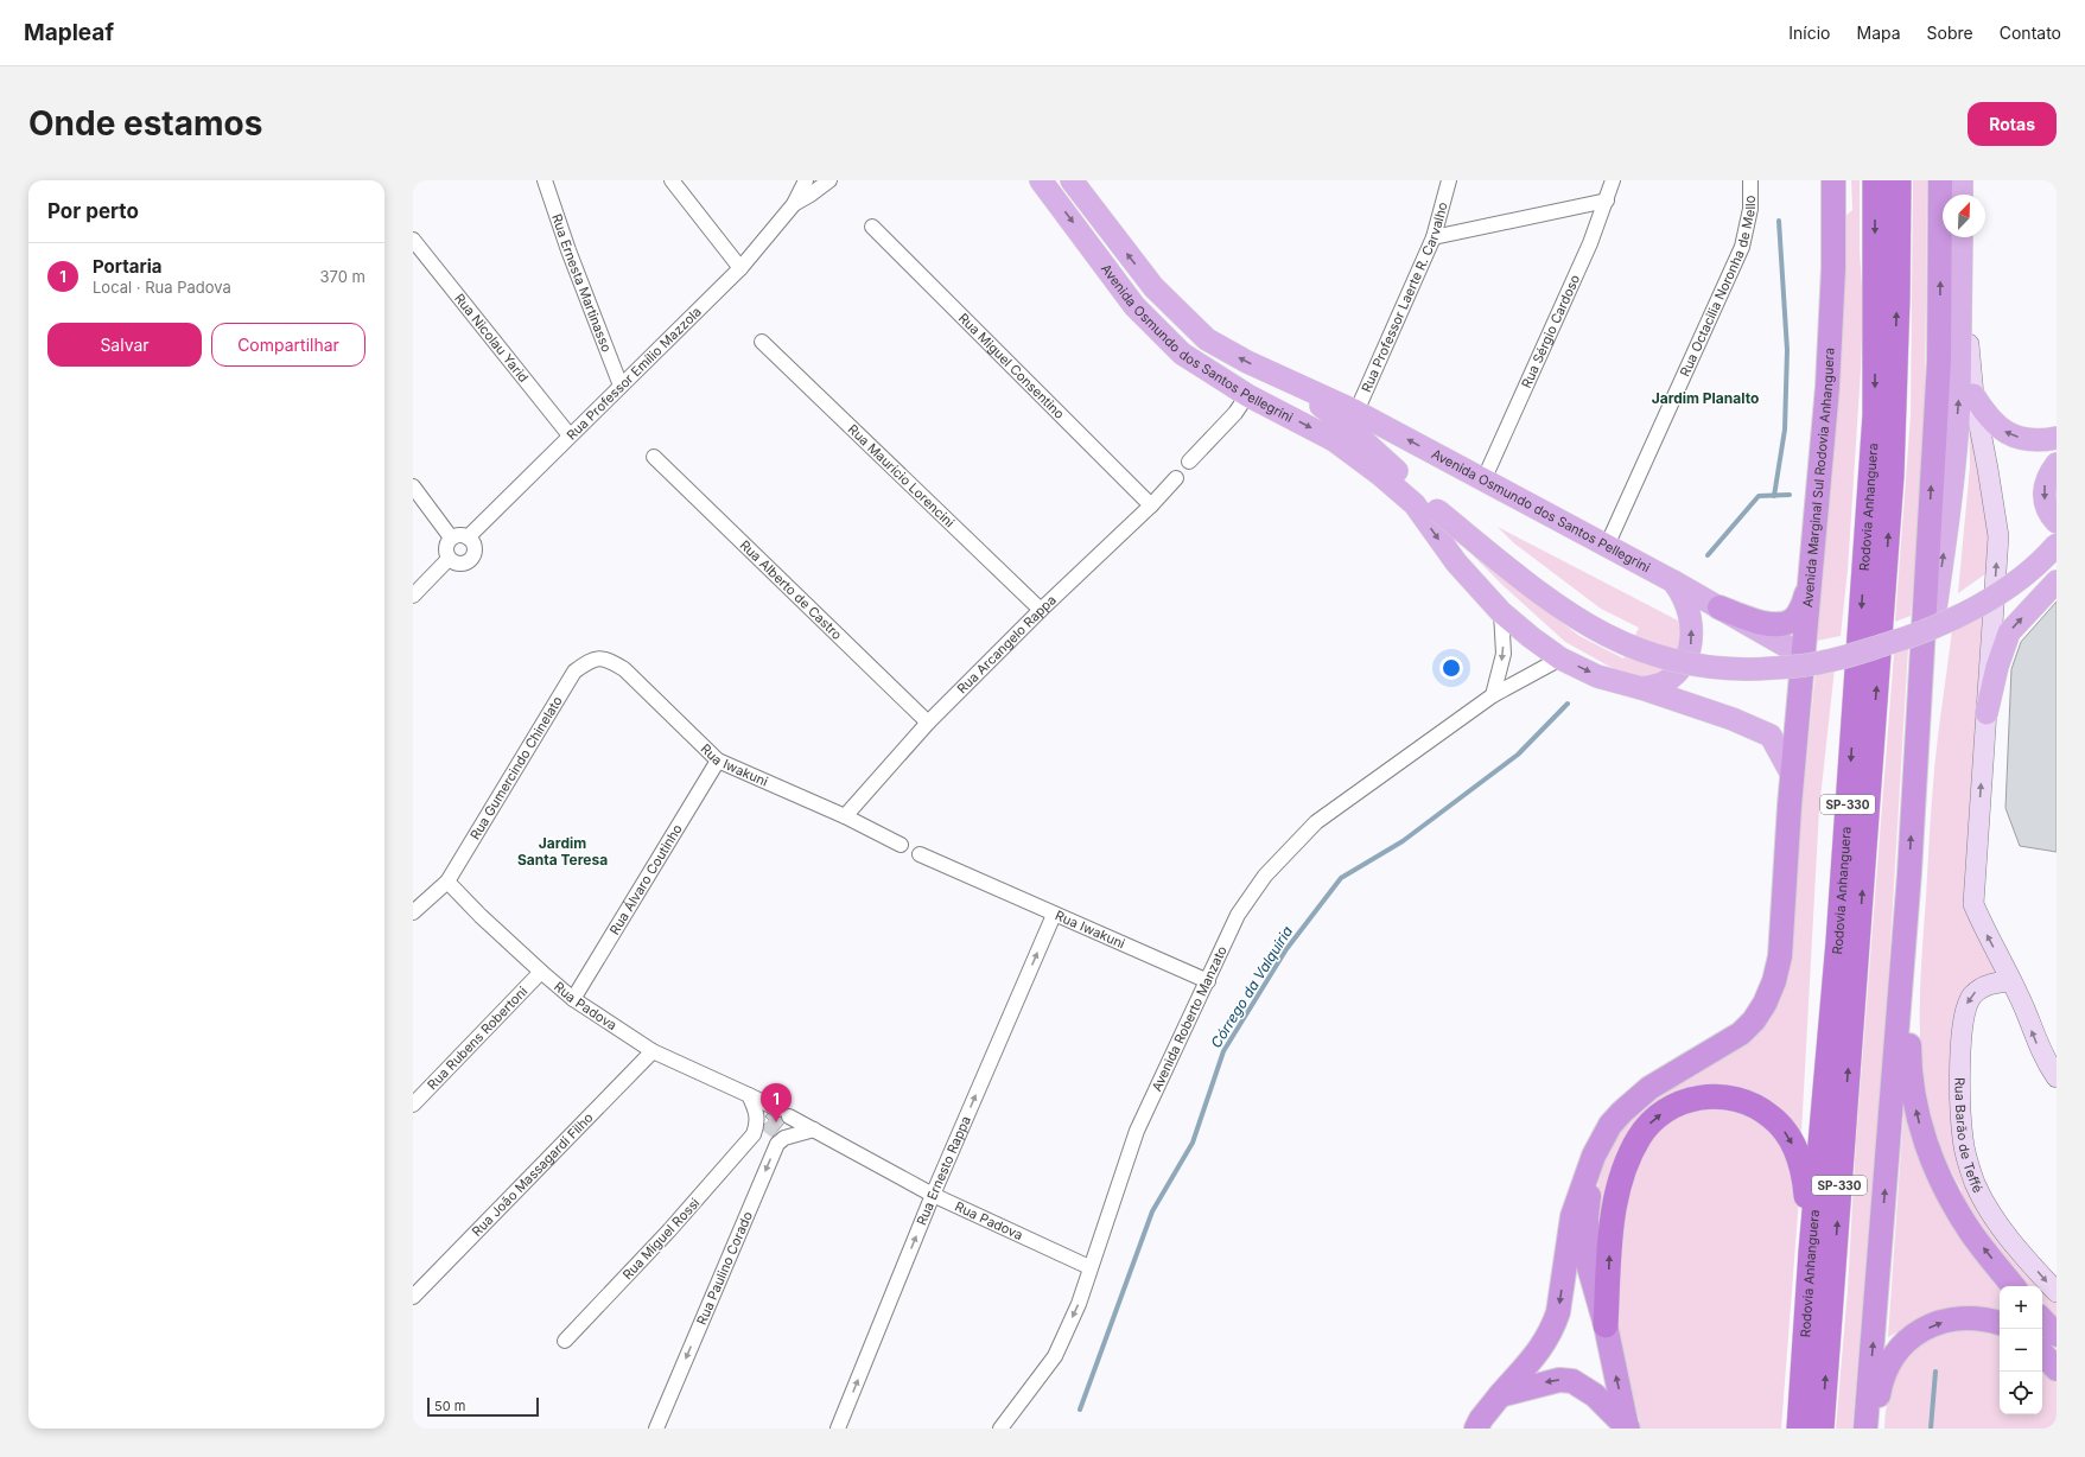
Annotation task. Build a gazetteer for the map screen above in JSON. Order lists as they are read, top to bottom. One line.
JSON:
{"streets":{"highway":["Avenida Marginal Sul Rodovia Anhanguera","Rodovia Anhanguera","SP-330"],"main road":["Avenida Osmundo dos Santos Pellegrini","Rua Barão de Teffé"],"street":["Rua Ernesta Martinasso","Rua Octacilia Noronha de Mello","Rua Professor Laerte R. Carvalho","Rua Sérgio Cardoso","Rua Nicolau Yarid","Rua Miguel Consentino","Rua Professor Emílio Mazzola","Rua Maurício Lorencini","Rua Alberto de Castro","Rua Arcangelo Rappa","Rua Iwakuni","Rua Gumercindo Chinelato","Rua Álvaro Coutinho","Rua Padova","Avenida Roberto Manzato","Rua Rubens Robertoni","Rua Ernesto Rappa","Rua João Massagardi Filho","Rua Miguel Rossi","Rua Paulino Corado"]},"crossings":[["Rua Ernesta Martinasso","Rua Professor Emílio Mazzola"],["Rua Octacilia Noronha de Mello","Avenida Osmundo dos Santos Pellegrini"],["Rua Professor Laerte R. Carvalho","Avenida Osmundo dos Santos Pellegrini"],["Rua Sérgio Cardoso","Avenida Osmundo dos Santos Pellegrini"],["Rua Nicolau Yarid","Rua Professor Emílio Mazzola"],["Avenida Osmundo dos Santos Pellegrini","Avenida Marginal Sul Rodovia Anhanguera"],["Avenida Osmundo dos Santos Pellegrini","Avenida Roberto Manzato"],["Rua Miguel Consentino","Rua Arcangelo Rappa"],["Rua Maurício Lorencini","Rua Arcangelo Rappa"],["Rua Alberto de Castro","Rua Arcangelo Rappa"],["Rua Arcangelo Rappa","Rua Iwakuni"],["Rua Iwakuni","Rua Gumercindo Chinelato"],["Rua Iwakuni","Rua Álvaro Coutinho"],["Rua Iwakuni","Avenida Roberto Manzato"],["Rua Iwakuni","Rua Ernesto Rappa"],["Rua Gumercindo Chinelato","Rua Padova"],["Rua Álvaro Coutinho","Rua Padova"],["Rua Padova","Avenida Roberto Manzato"],["Rua Padova","Rua Rubens Robertoni"],["Rua Padova","Rua Ernesto Rappa"],["Rua Padova","Rua João Massagardi Filho"],["Rua Miguel Rossi","Rua Paulino Corado"]],"one_way":["Rua Ernesto Rappa","Rua Paulino Corado"],"districts":["Jardim Planalto","Jardim Santa Teresa"],"water":["Córrego da Valquiria"],"scale_bar":"50 m","north":"top right","page":{"header":"Mapleaf","nav":["Início","Mapa","Sobre","Contato"],"buttons":["Rotas",["Salvar","Compartilhar"]],"title":"Onde estamos","heading":"Por perto","list":[{"mark":"1","name":"Portaria","note":"Local · Rua Padova","value":"370 m"}],"pins":"1","map_buttons":["+","−"],"scale":"50 m"}}
